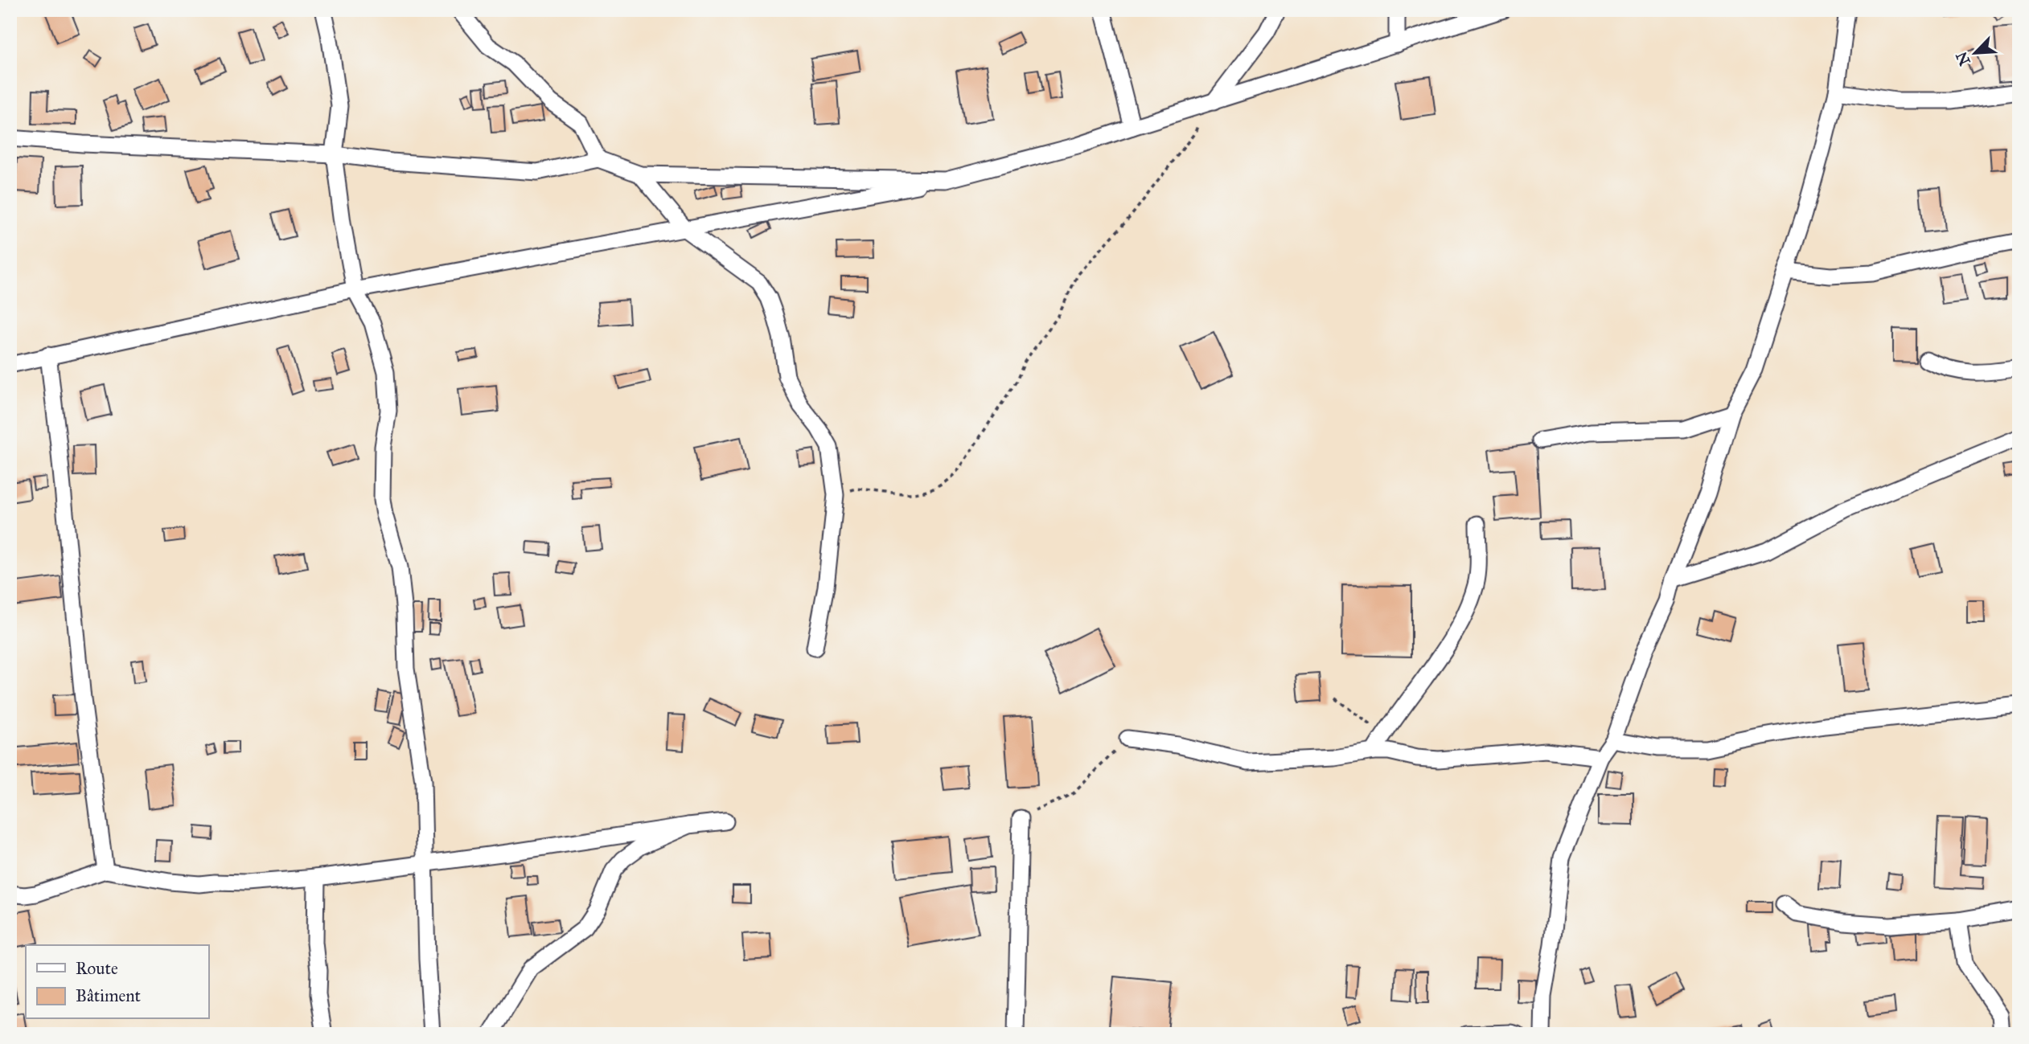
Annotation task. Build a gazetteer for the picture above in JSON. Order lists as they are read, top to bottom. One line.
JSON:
{"legend":["Route","Bâtiment"],"north":"bottom left"}
